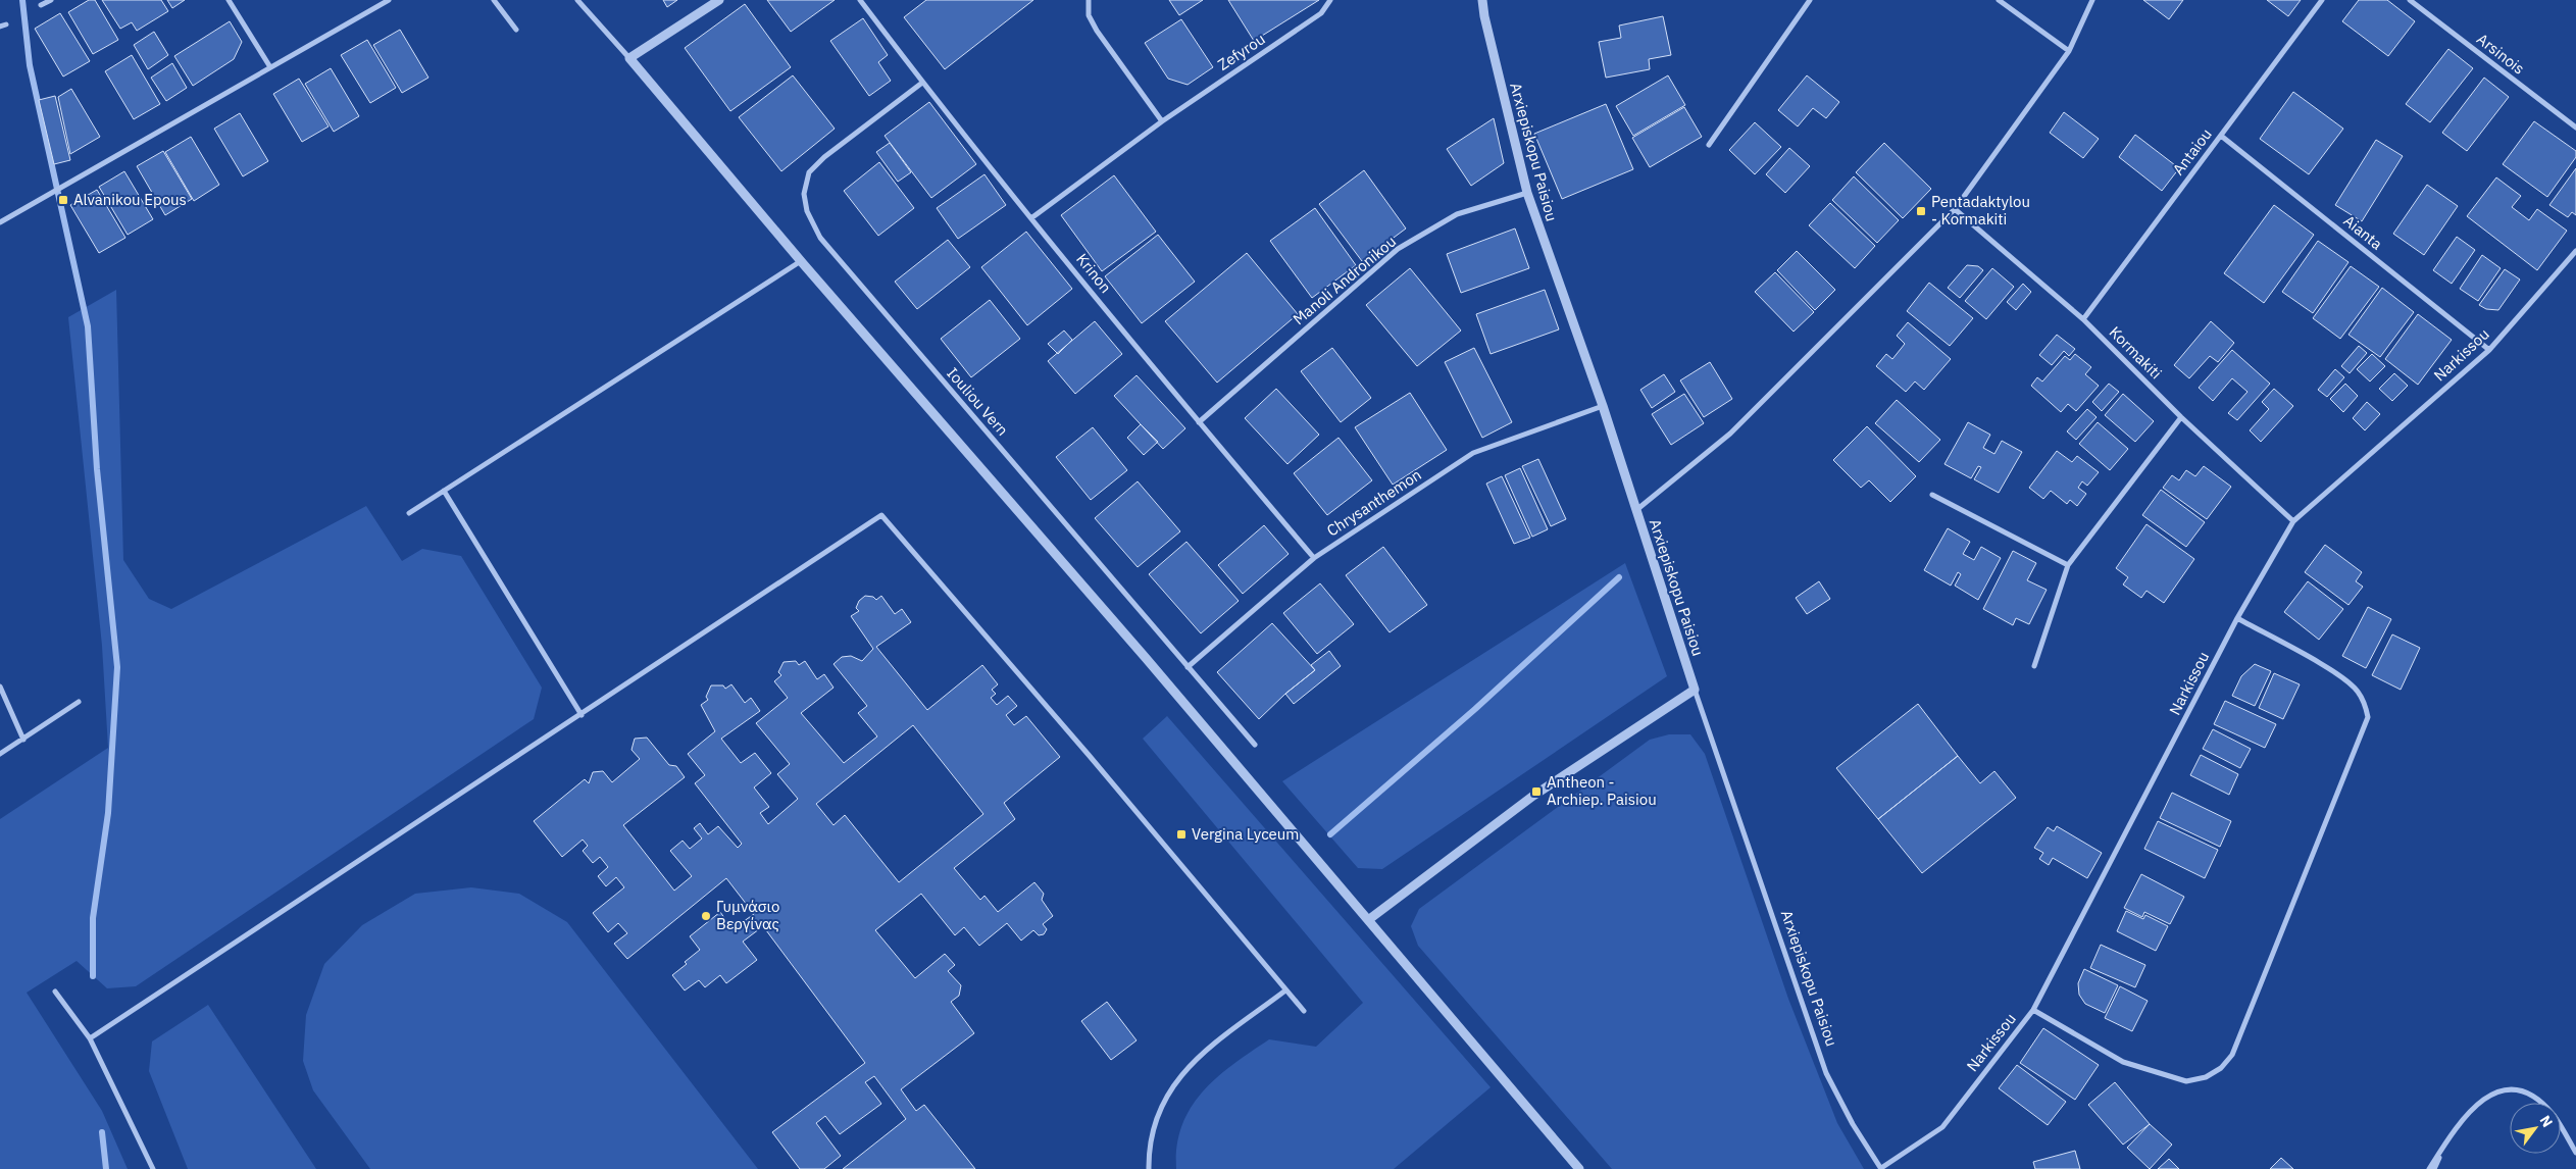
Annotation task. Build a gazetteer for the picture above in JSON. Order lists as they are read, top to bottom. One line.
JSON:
{"streets":{"street":["Zefyrou","Arsinois","Arxiepiskopu Paisiou","Antaiou","Aianta","Krinon","Manoli Andronikou","Kormakiti","Narkissou","Iouliou Vern","Chrysanthemon"]},"crossings":[["Zefyrou","Krinon"],["Arxiepiskopu Paisiou","Manoli Andronikou"],["Arxiepiskopu Paisiou","Narkissou"],["Arxiepiskopu Paisiou","Chrysanthemon"],["Antaiou","Aianta"],["Antaiou","Kormakiti"],["Aianta","Narkissou"],["Krinon","Manoli Andronikou"],["Krinon","Iouliou Vern"],["Krinon","Chrysanthemon"],["Kormakiti","Narkissou"],["Iouliou Vern","Chrysanthemon"]],"places":{"transit":["Alvanikou Epous","Pentadaktylou - Kormakiti","Antheon - Archiep. Paisiou","Vergina Lyceum"],"other":["Γυμνάσιο Βεργίνας"]},"north":"top right"}
